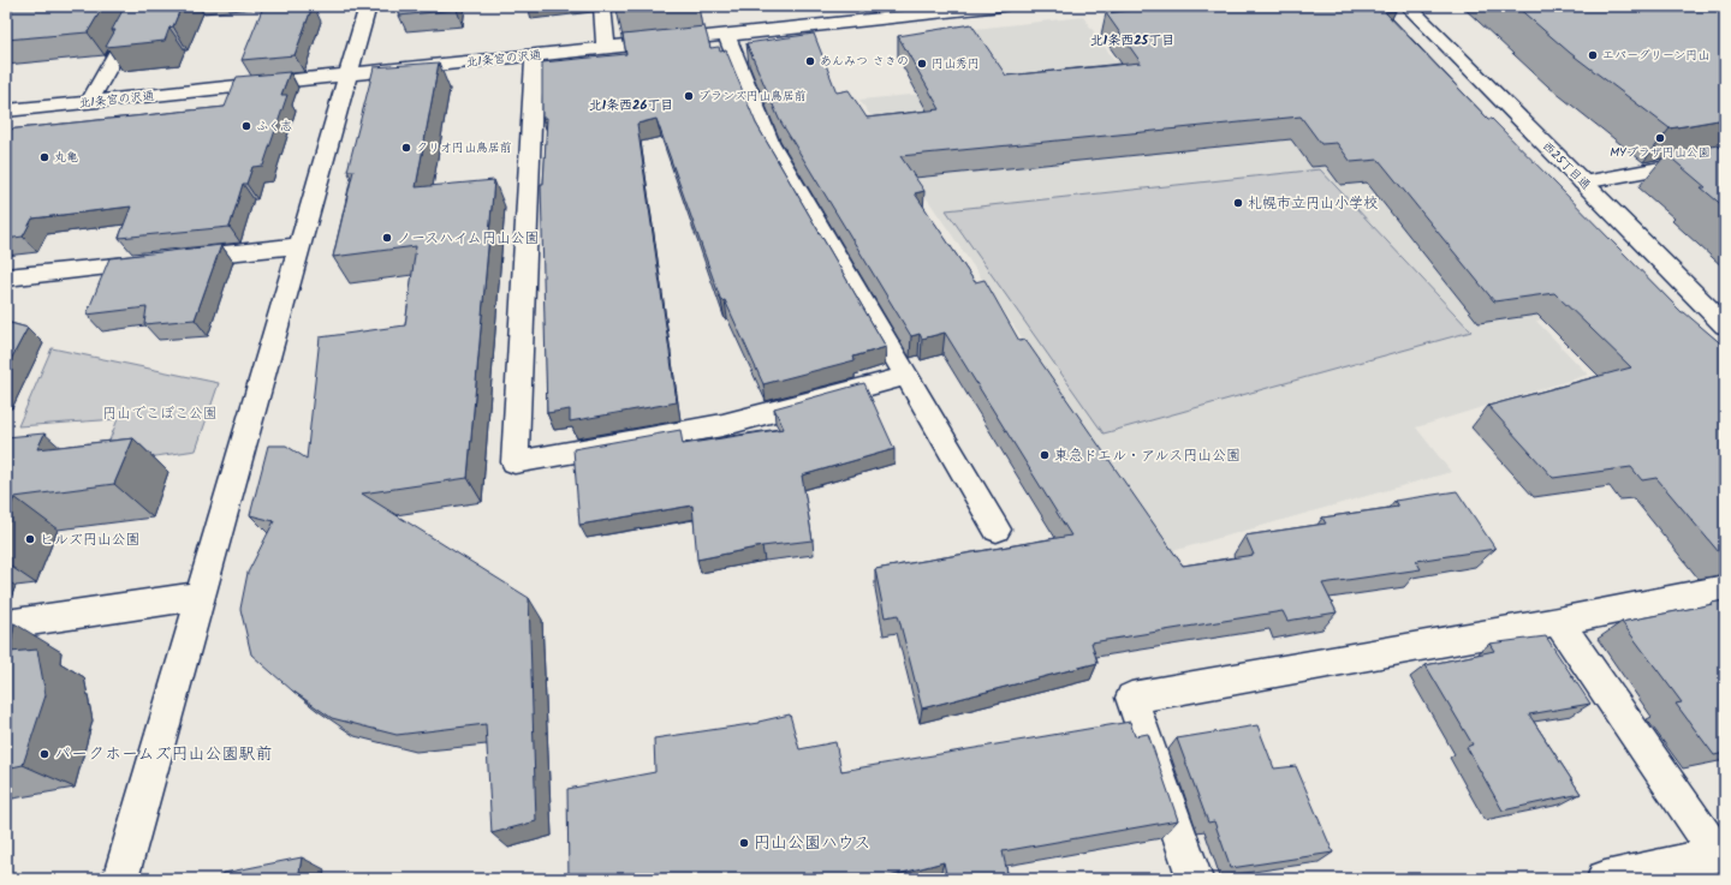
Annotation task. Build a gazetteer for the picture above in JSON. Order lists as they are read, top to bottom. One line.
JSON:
{"streets":{"street":["北1条宮の沢通","西25丁目通"]},"districts":["北1条西25丁目","北1条西26丁目"],"parks":["円山でこぼこ公園"],"places":["エバーグリーン円山","あんみつ さきの","円山秀円","ブランズ円山鳥居前","ふく志","MYプラザ円山公園","クリオ円山鳥居前","丸亀","札幌市立円山小学校","ノースハイム円山公園","東急ドエル・アルス円山公園","ヒルズ円山公園","パークホームズ円山公園駅前","円山公園ハウス"]}
